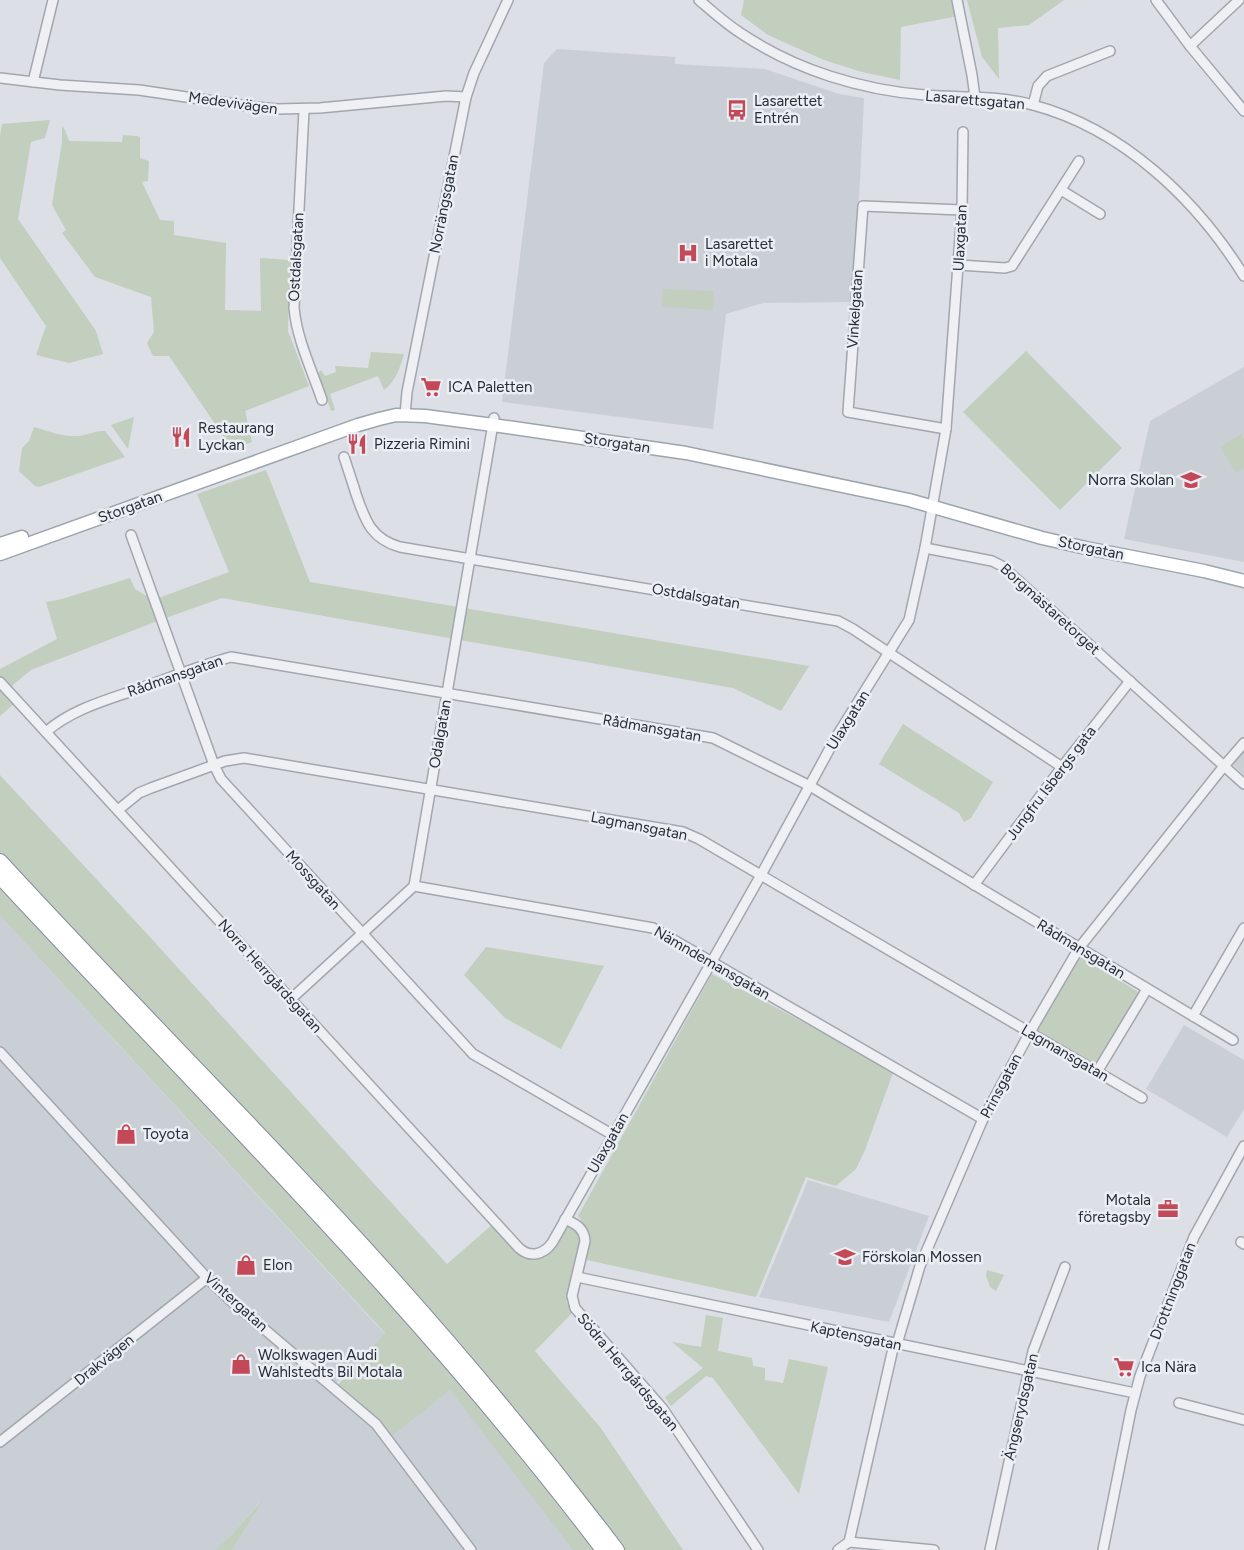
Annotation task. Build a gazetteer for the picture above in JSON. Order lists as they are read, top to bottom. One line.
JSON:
{"streets":{"main road":["Storgatan"],"street":["Lasarettsgatan","Medevivägen","Norrängsgatan","Ulaxgatan","Ostdalsgatan","Vinkelgatan","Borgmästaretorget","Rådmansgatan","Odalgatan","Jungfru Isbergs gata","Lagmansgatan","Mossgatan","Nämndemansgatan","Norra Herrgårdsgatan","Prinsgatan","Drottninggatan","Vintergatan","Kaptensgatan","Drakvägen","Södra Herrgårdsgatan","Ängserydsgatan"]},"crossings":[["Medevivägen","Norrängsgatan"],["Medevivägen","Ostdalsgatan"],["Norrängsgatan","Storgatan"],["Ulaxgatan","Ostdalsgatan"],["Ulaxgatan","Vinkelgatan"],["Ulaxgatan","Storgatan"],["Ulaxgatan","Borgmästaretorget"],["Ulaxgatan","Rådmansgatan"],["Ulaxgatan","Lagmansgatan"],["Ulaxgatan","Mossgatan"],["Ulaxgatan","Nämndemansgatan"],["Ulaxgatan","Norra Herrgårdsgatan"],["Ulaxgatan","Södra Herrgårdsgatan"],["Ostdalsgatan","Odalgatan"],["Ostdalsgatan","Jungfru Isbergs gata"],["Storgatan","Odalgatan"],["Borgmästaretorget","Jungfru Isbergs gata"],["Borgmästaretorget","Prinsgatan"],["Rådmansgatan","Odalgatan"],["Rådmansgatan","Jungfru Isbergs gata"],["Rådmansgatan","Mossgatan"],["Rådmansgatan","Norra Herrgårdsgatan"],["Rådmansgatan","Prinsgatan"],["Odalgatan","Lagmansgatan"],["Odalgatan","Nämndemansgatan"],["Lagmansgatan","Mossgatan"],["Lagmansgatan","Norra Herrgårdsgatan"],["Lagmansgatan","Prinsgatan"],["Nämndemansgatan","Prinsgatan"],["Prinsgatan","Kaptensgatan"],["Drottninggatan","Kaptensgatan"],["Vintergatan","Drakvägen"],["Kaptensgatan","Södra Herrgårdsgatan"],["Kaptensgatan","Ängserydsgatan"]],"places":{"bus stop":["Lasarettet Entrén"],"hospital":["Lasarettet i Motala"],"supermarket":["ICA Paletten","Ica Nära"],"restaurant":["Restaurang Lyckan","Pizzeria Rimini"],"school or university":["Norra Skolan","Förskolan Mossen"],"shop":["Toyota","Elon","Wolkswagen Audi Wahlstedts Bil Motala"],"office":["Motala företagsby"]}}
